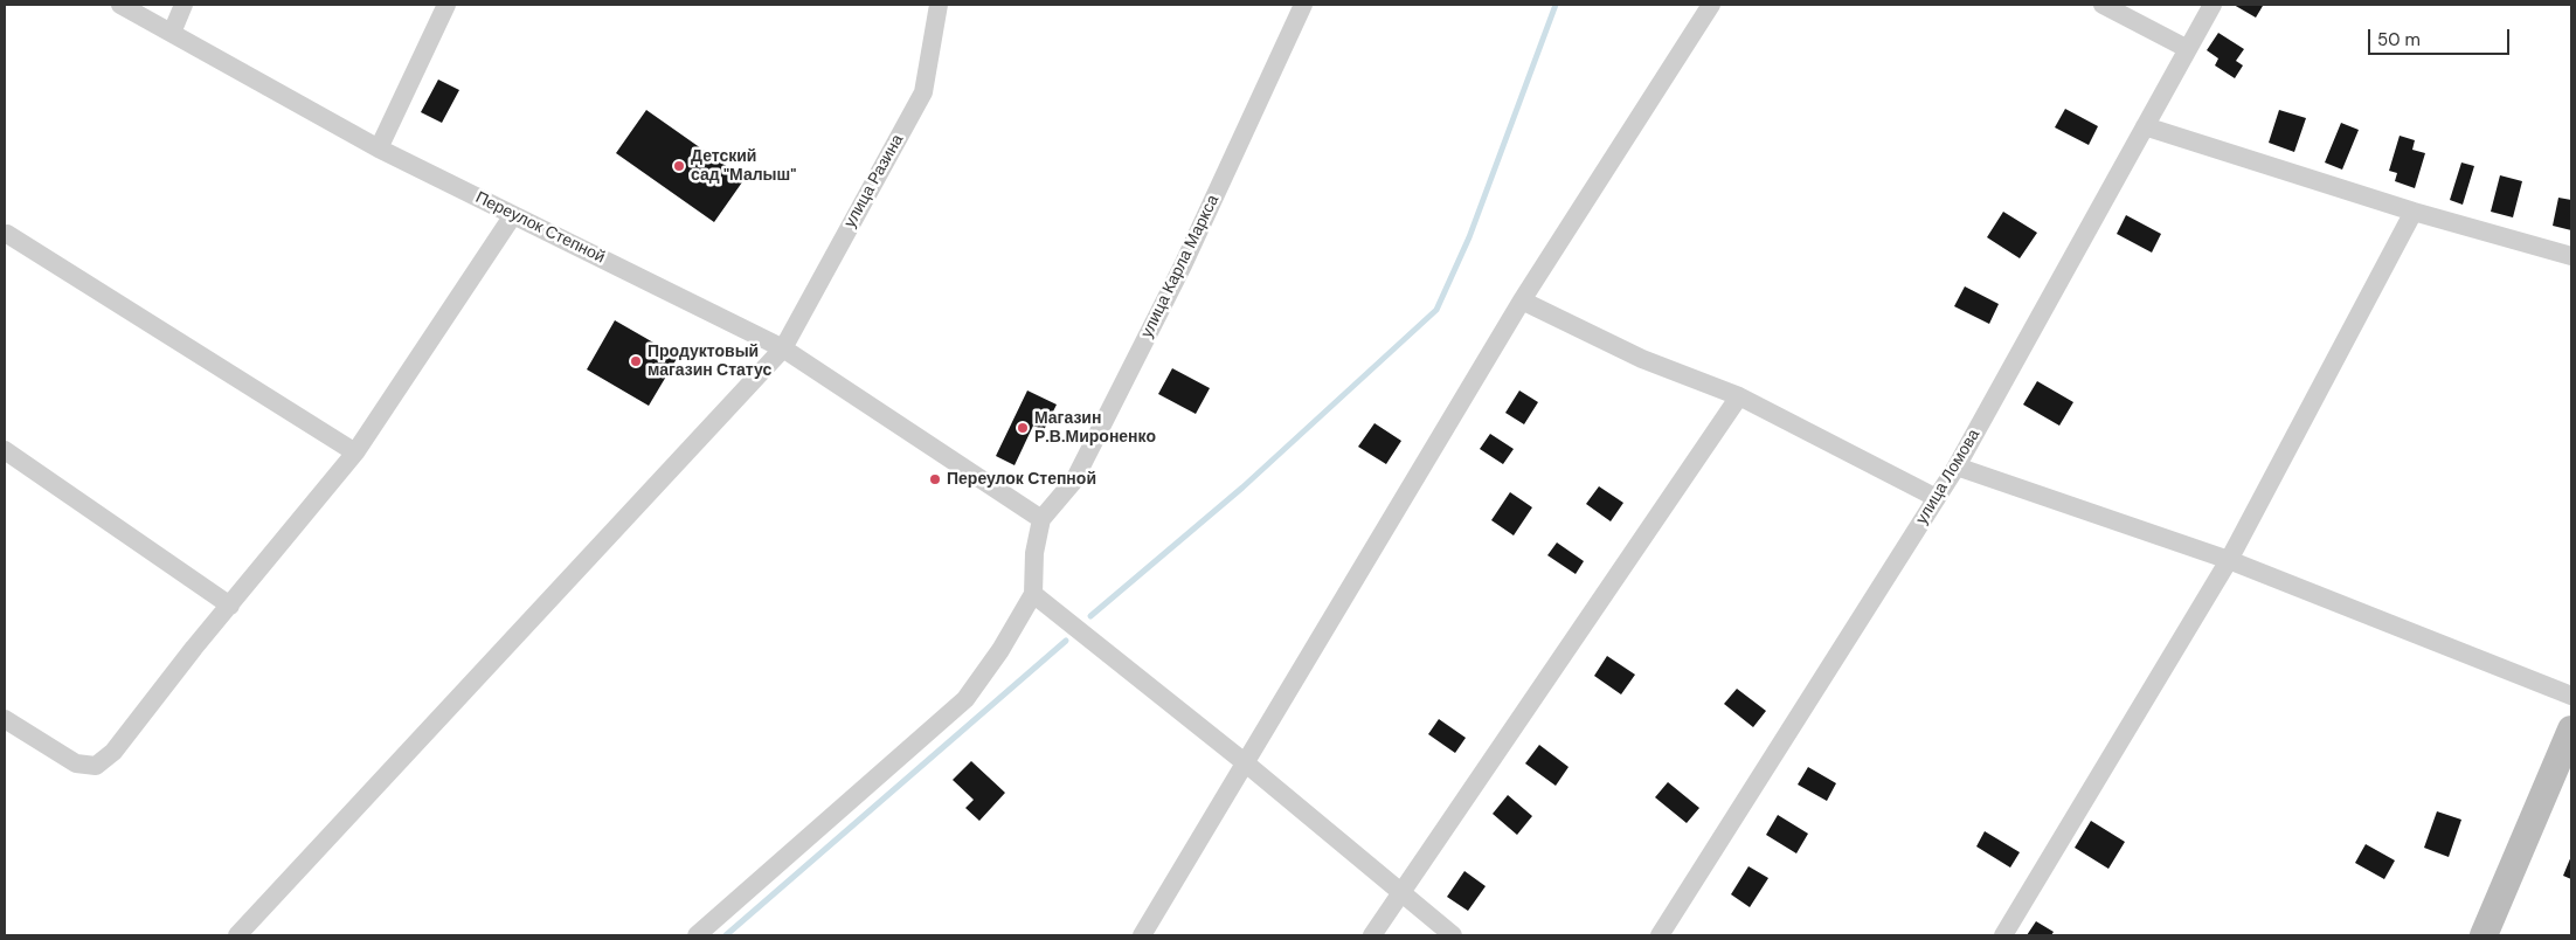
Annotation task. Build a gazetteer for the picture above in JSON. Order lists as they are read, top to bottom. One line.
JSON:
{"streets":{"street":["улица Разина","Переулок Степной","улица Карла Маркса","улица Ломова"]},"crossings":[["улица Разина","Переулок Степной"],["Переулок Степной","улица Карла Маркса"]],"places":["Детский сад \"Малыш\"","Продуктовый магазин Статус","Магазин Р.В.Мироненко","Переулок Степной"],"scale_bar":"50 m"}
